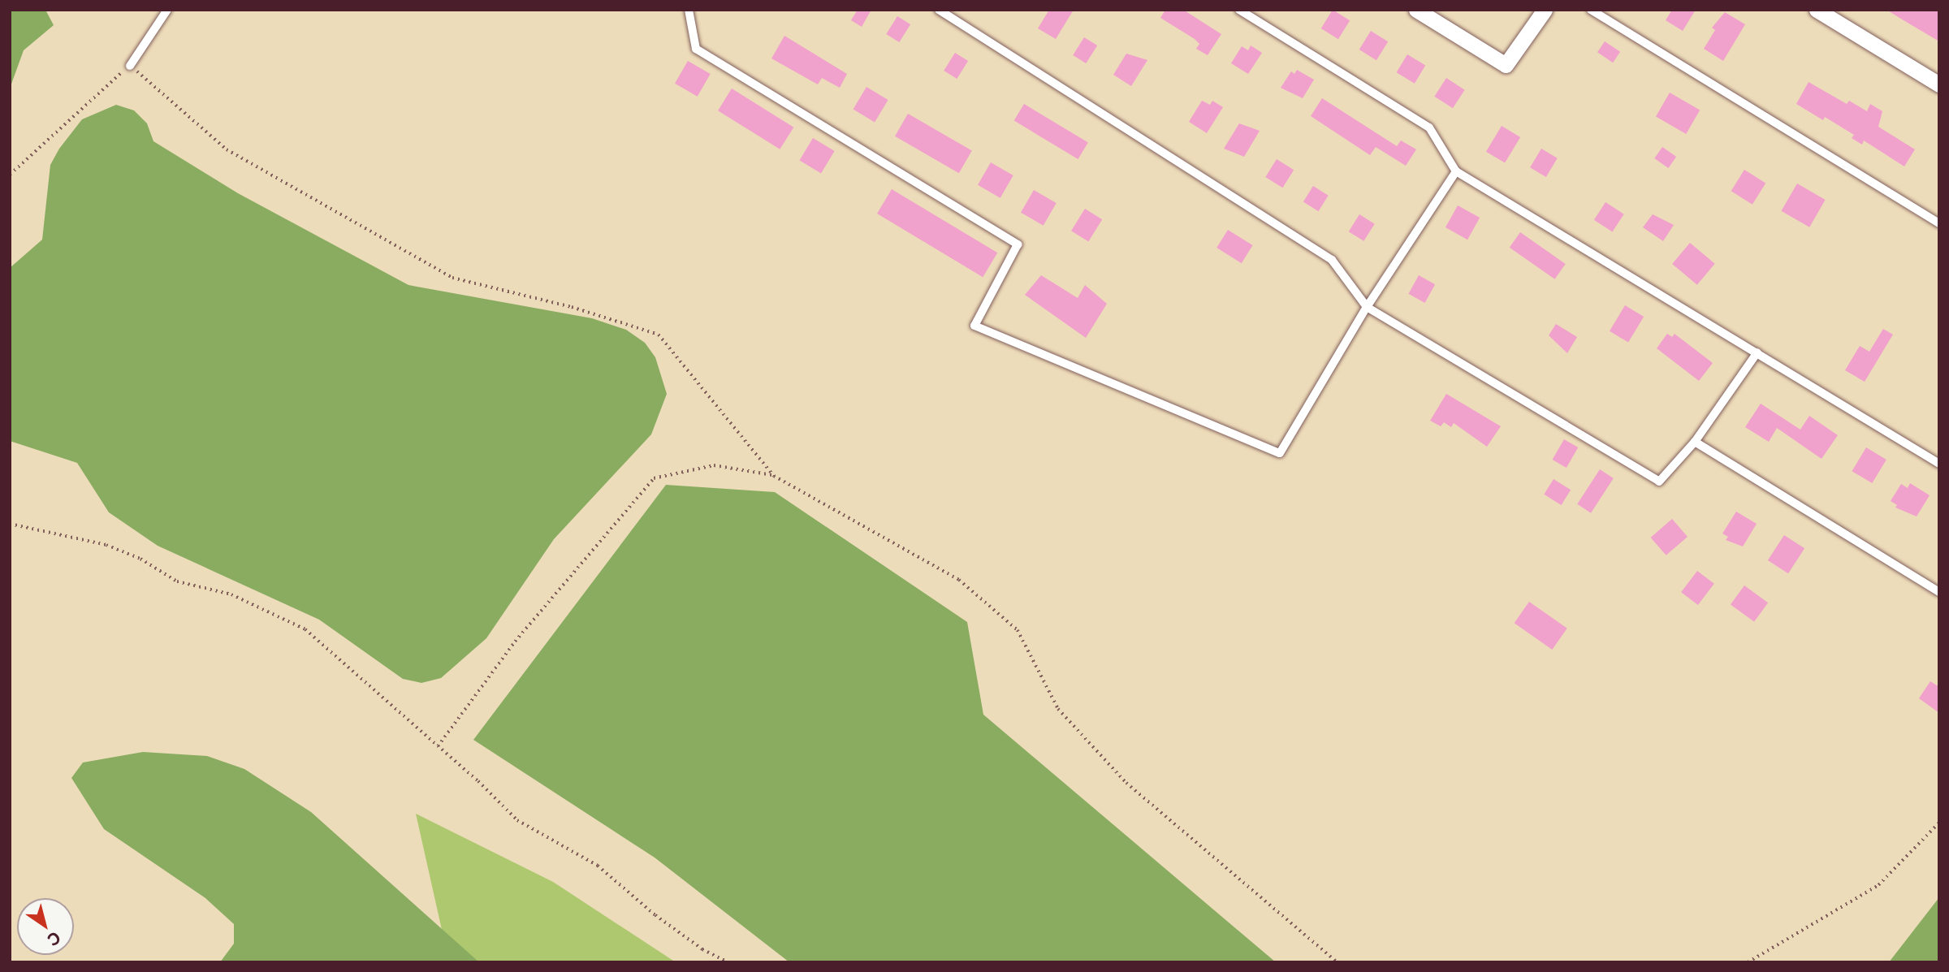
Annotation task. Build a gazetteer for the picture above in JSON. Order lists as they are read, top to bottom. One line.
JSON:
{"north":"bottom right"}
